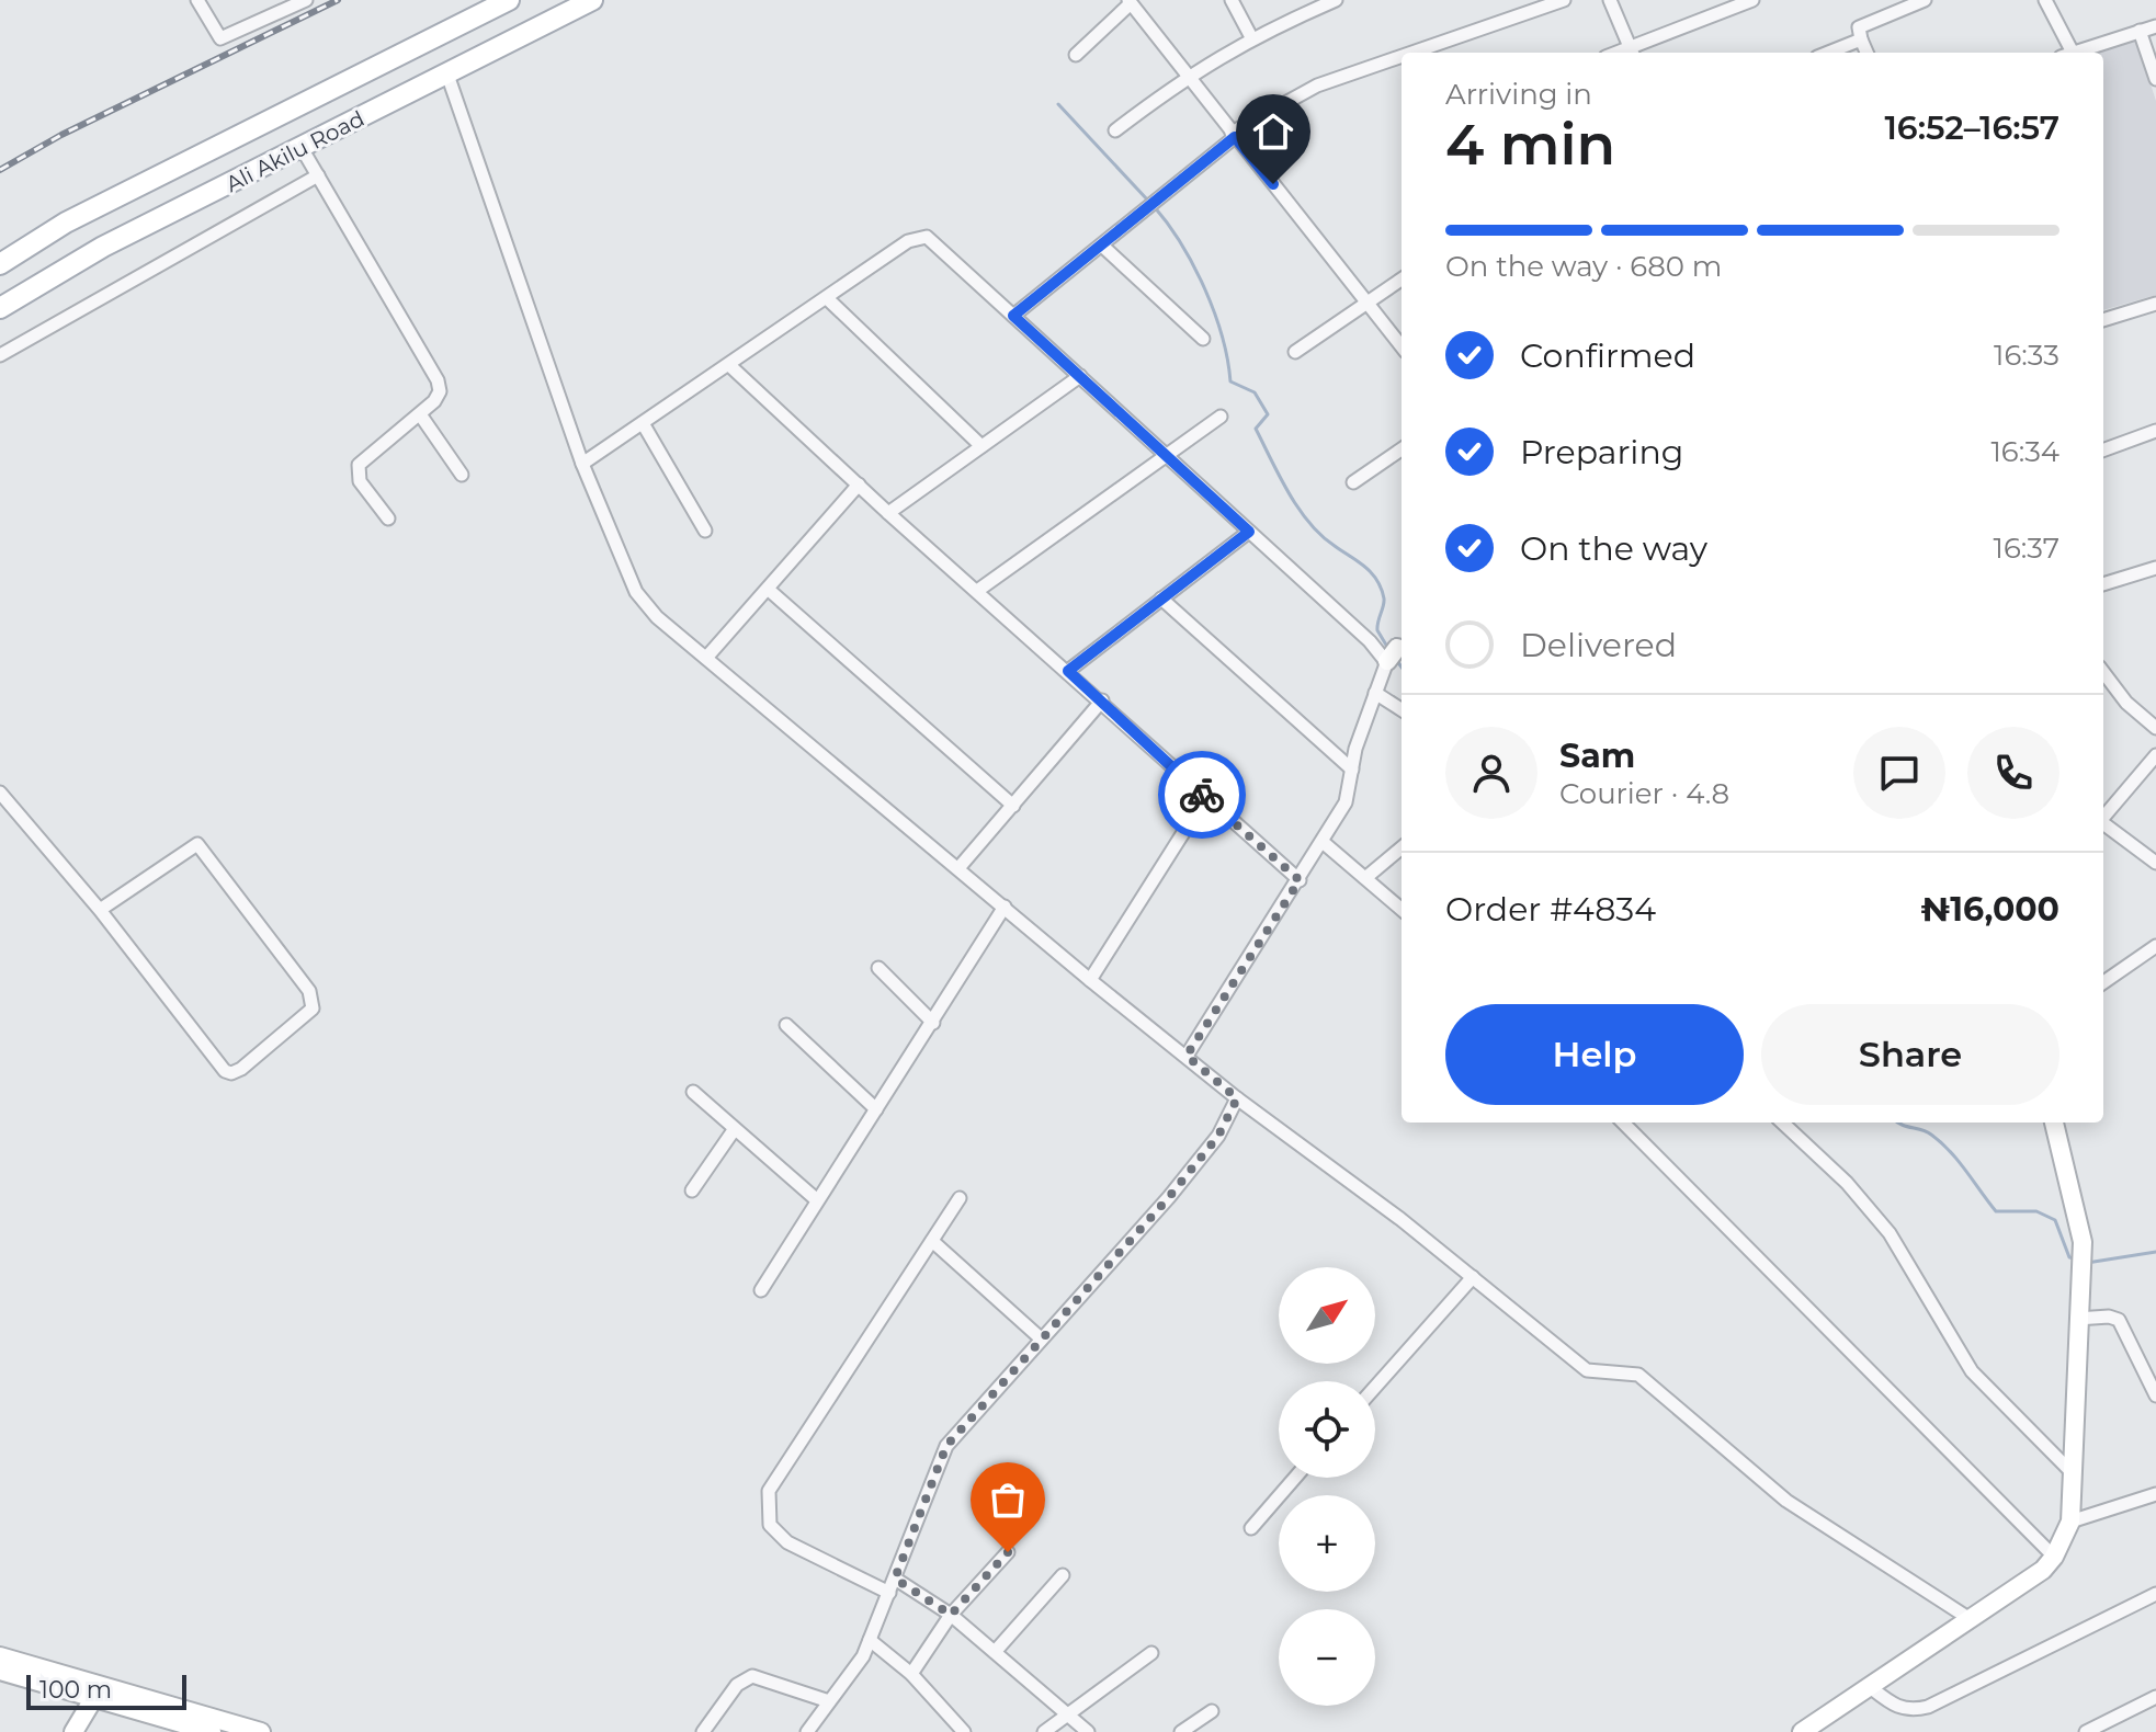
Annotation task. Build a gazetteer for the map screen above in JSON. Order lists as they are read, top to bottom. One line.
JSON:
{"streets":{"main road":["Ali Akilu Road"]},"scale_bar":"100 m","north":"top right","page":{"heading":["4 min","Arriving in","16:52–16:57"],"panel":["Sam","Courier · 4.8","Order #4834","₦16,000"],"bar":"On the way · 680 m","list":[["Confirmed","16:33"],["Preparing","16:34"],["On the way","16:37"],"Delivered"],"buttons":["Help","Share"],"map_buttons":["+","−"],"scale":"100 m"}}
